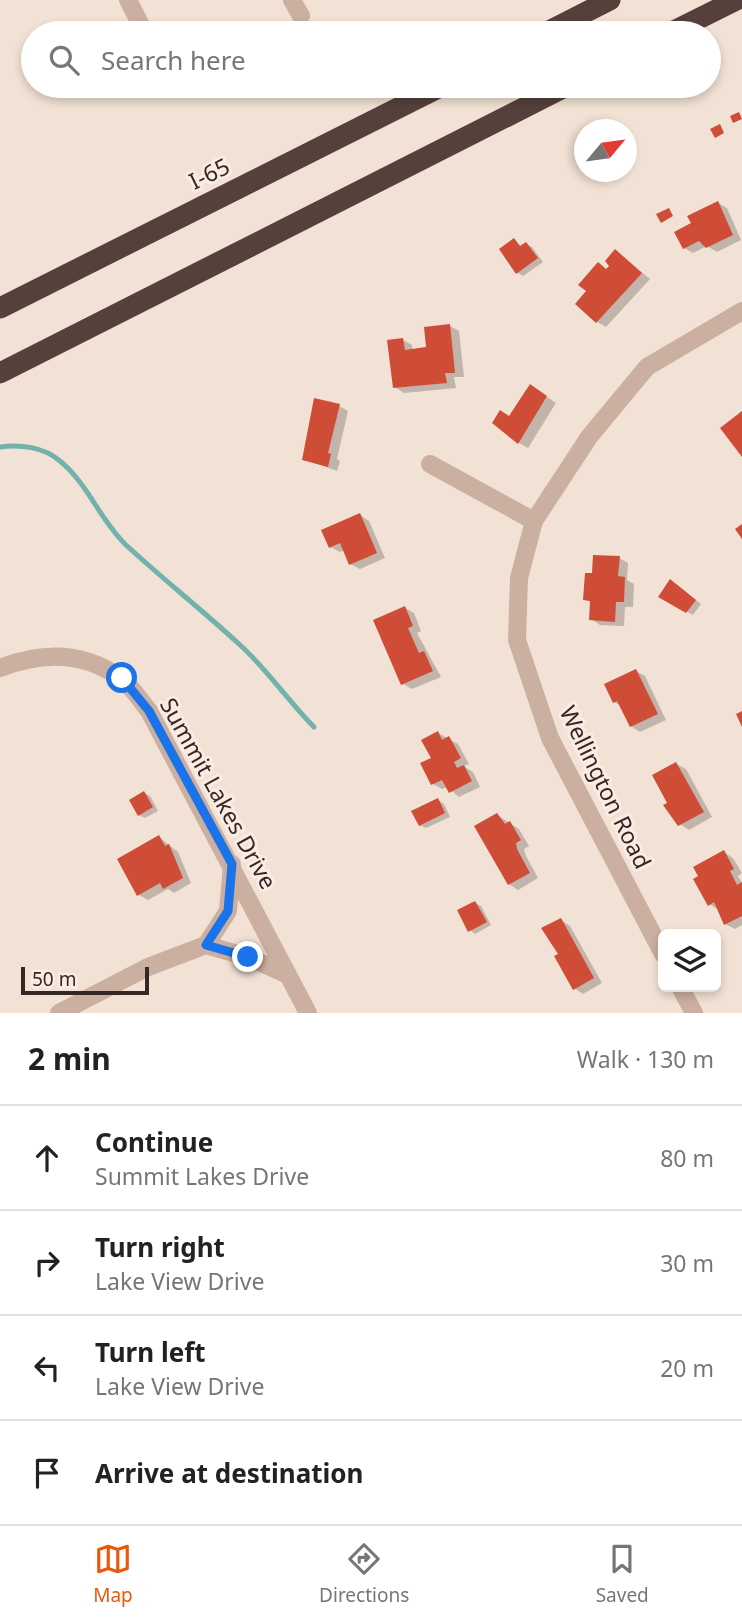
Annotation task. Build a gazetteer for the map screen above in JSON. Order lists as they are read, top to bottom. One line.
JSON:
{"streets":{"highway":["I-65"],"street":["Wellington Road","Summit Lakes Drive"]},"scale_bar":"50 m","north":"top right","page":{"search":"Search here","scale":"50 m","heading":["2 min","Walk · 130 m"],"list":[["Continue","Summit Lakes Drive","80 m"],["Turn right","Lake View Drive","30 m"],["Turn left","Lake View Drive","20 m"],"Arrive at destination"],"nav":["Map","Directions","Saved"]}}
